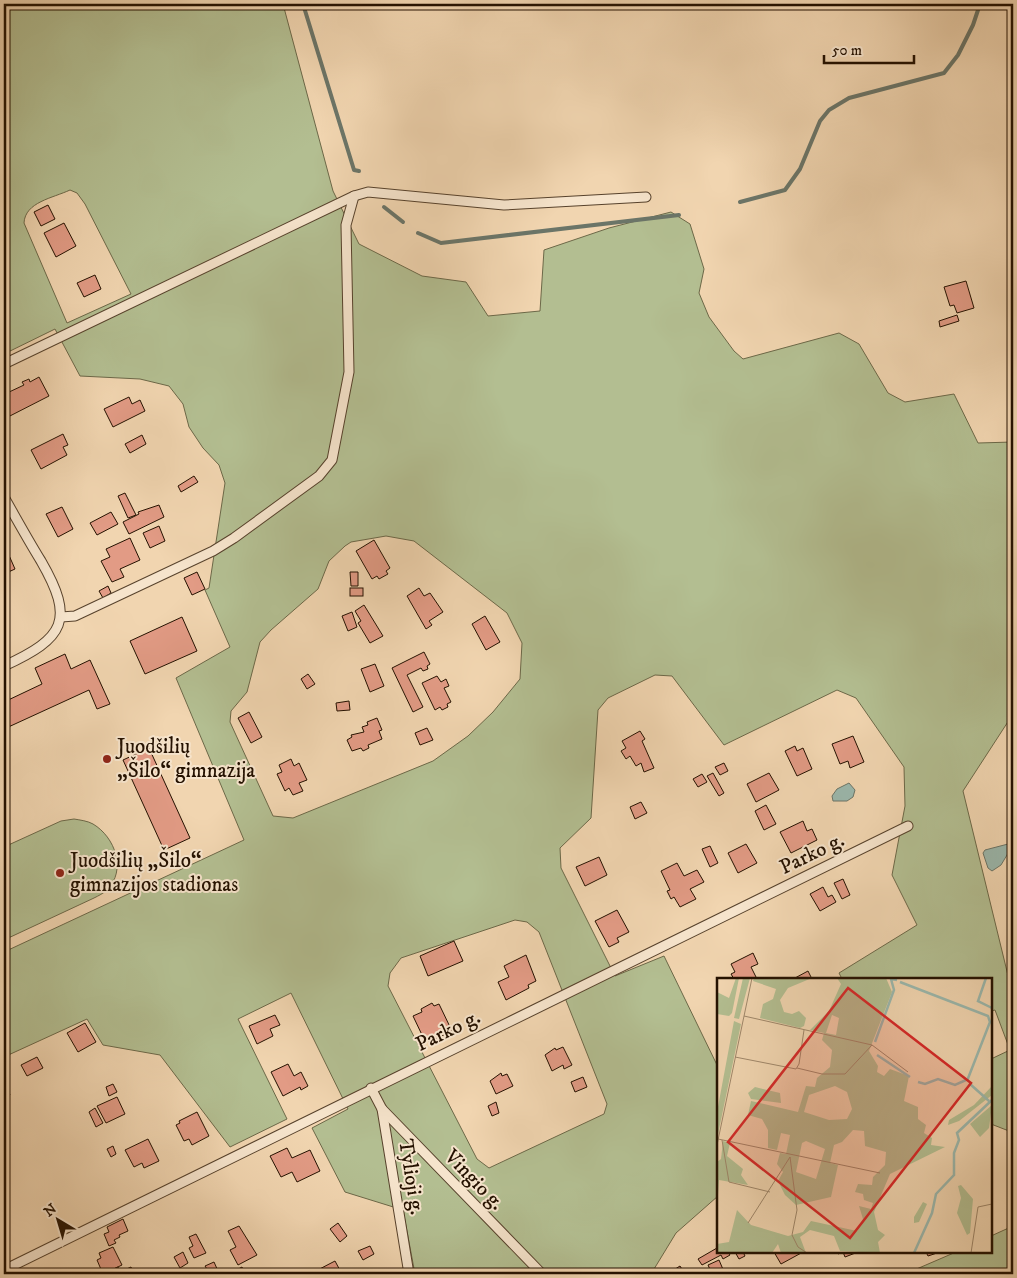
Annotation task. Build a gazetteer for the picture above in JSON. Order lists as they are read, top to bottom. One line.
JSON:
{"streets":{"street":["Parko g.","Tylioji g.","Vingio g."]},"crossings":[["Parko g.","Tylioji g."],["Tylioji g.","Vingio g."]],"places":["Juodšilių „Šilo“ gimnazija","Juodšilių „Šilo“ gimnazijos stadionas"],"scale_bar":"50 m","north":"top left"}
